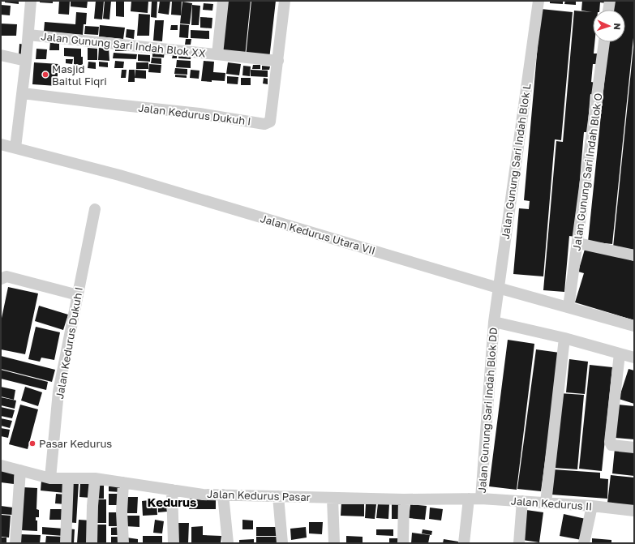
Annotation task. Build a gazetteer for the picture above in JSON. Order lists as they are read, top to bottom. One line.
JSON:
{"streets":{"street":["Jalan Gunung Sari Indah Blok XX","Jalan Kedurus Dukuh I","Jalan Gunung Sari Indah Blok L","Jalan Gunung Sari Indah Blok O","Jalan Kedurus Utara VII","Jalan Gunung Sari Indah Blok DD","Jalan Kedurus Pasar","Jalan Kedurus II"]},"crossings":[["Jalan Gunung Sari Indah Blok XX","Jalan Kedurus Dukuh I"],["Jalan Kedurus Dukuh I","Jalan Kedurus Pasar"],["Jalan Gunung Sari Indah Blok L","Jalan Kedurus Utara VII"],["Jalan Gunung Sari Indah Blok L","Jalan Gunung Sari Indah Blok DD"],["Jalan Gunung Sari Indah Blok O","Jalan Kedurus Utara VII"],["Jalan Gunung Sari Indah Blok DD","Jalan Kedurus II"],["Jalan Kedurus Pasar","Jalan Kedurus II"]],"districts":["Kedurus"],"places":["Masjid Baitul Fiqri","Pasar Kedurus"],"north":"right"}
